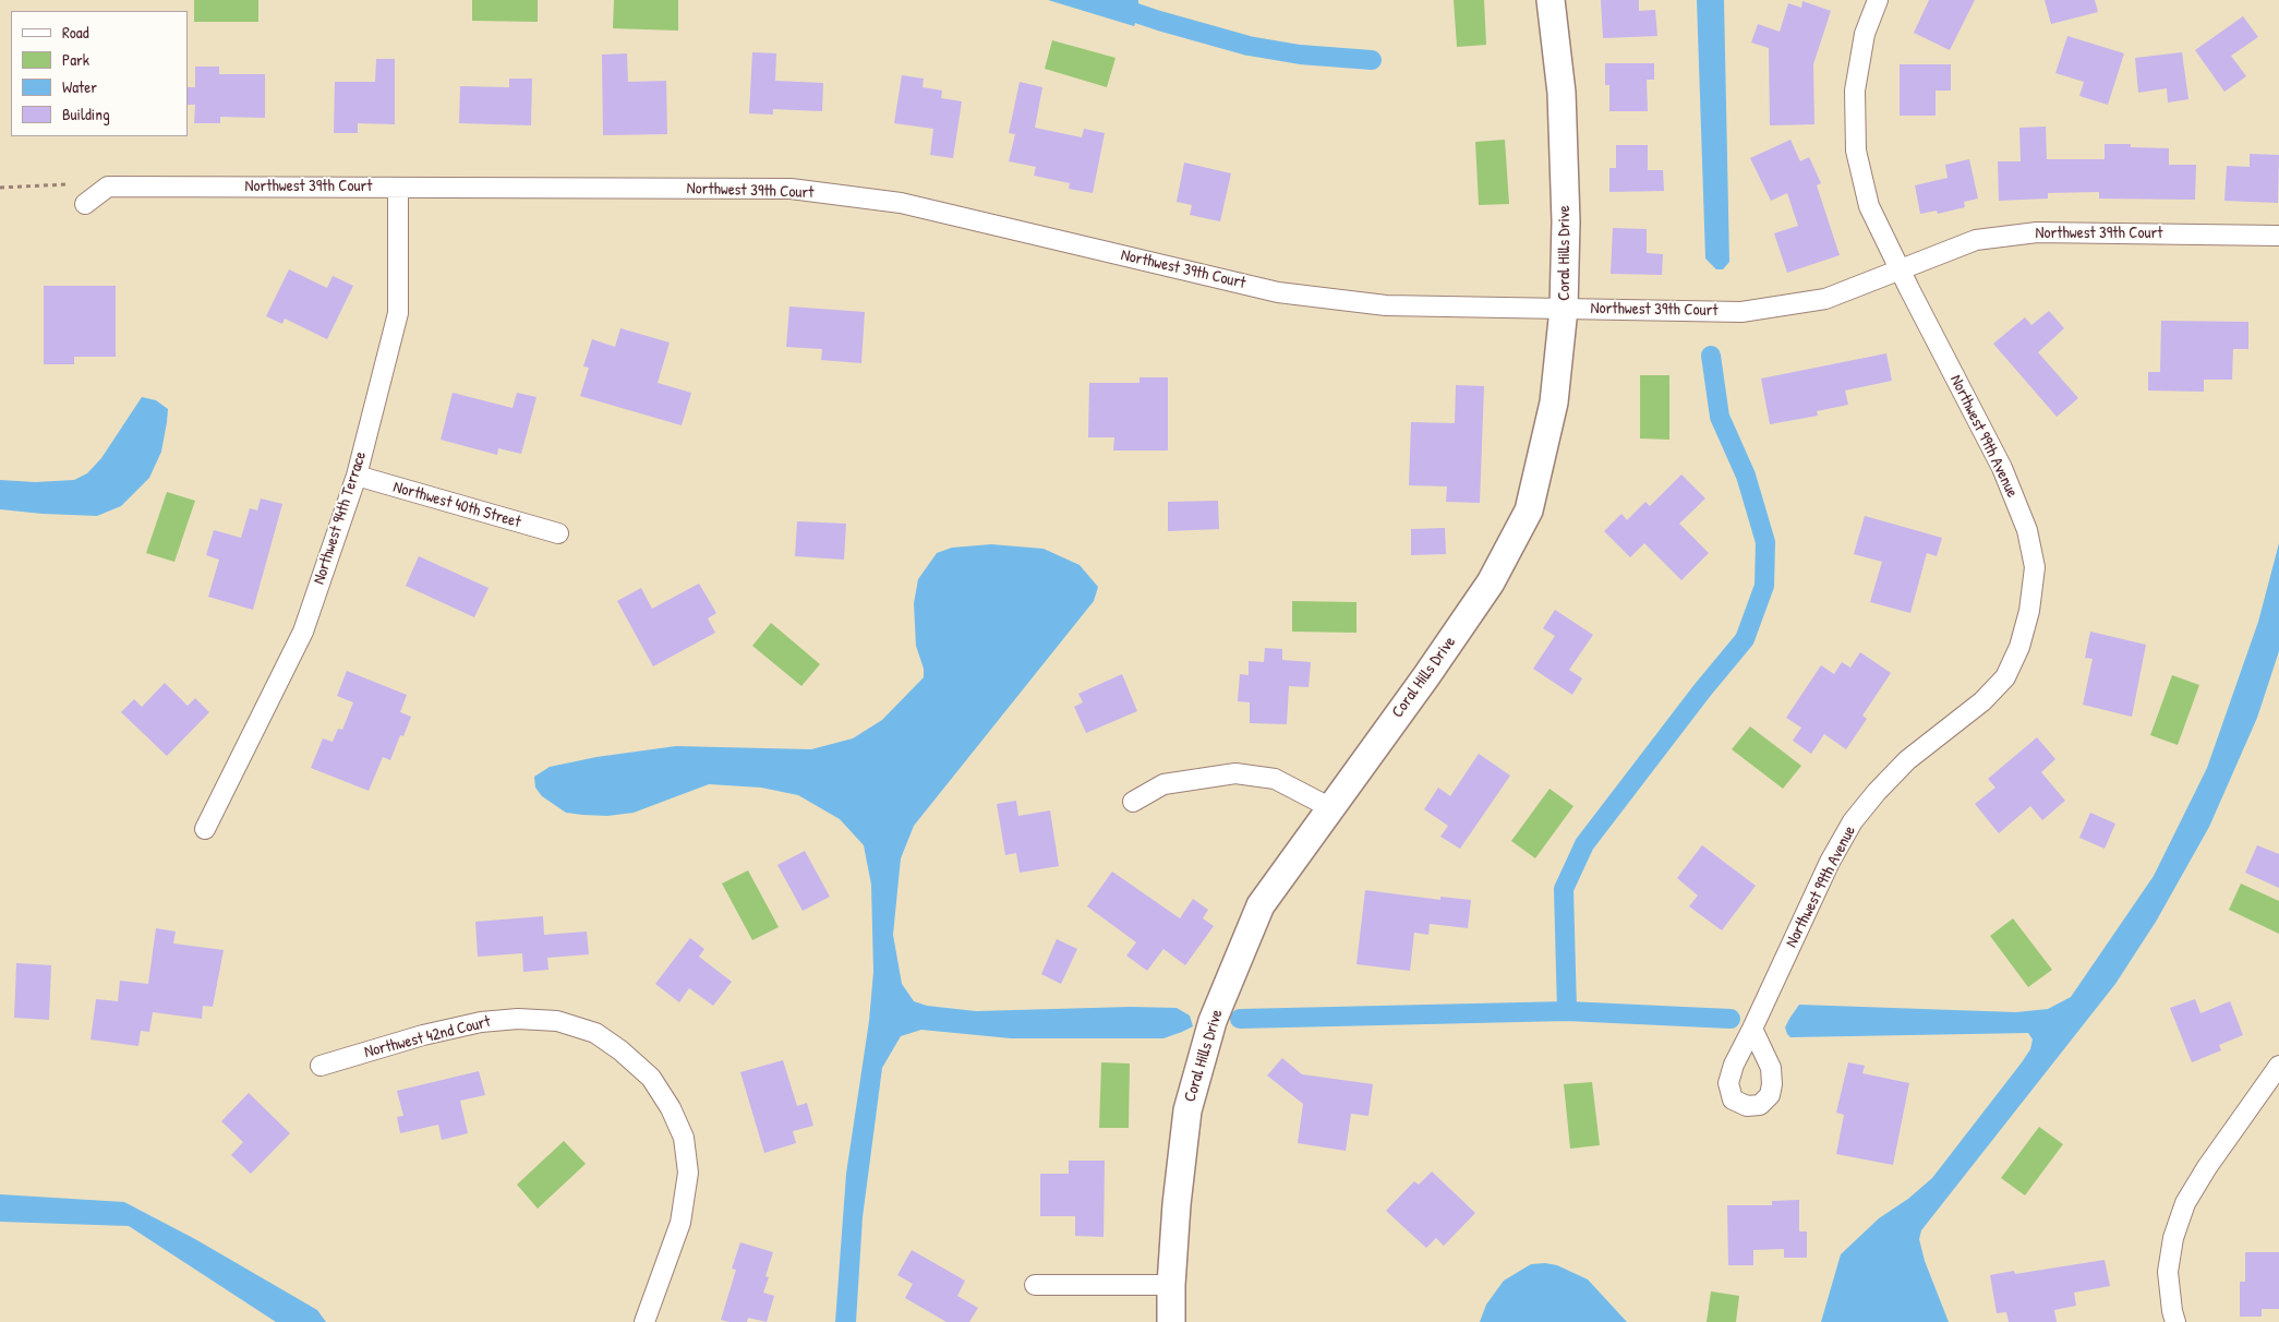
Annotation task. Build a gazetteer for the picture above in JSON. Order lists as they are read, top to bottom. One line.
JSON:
{"streets":{"street":["Northwest 39th Court","Coral Hills Drive","Northwest 99th Avenue","Northwest 40th Street","Northwest 94th Terrace","Northwest 42nd Court"]},"crossings":[["Northwest 39th Court","Coral Hills Drive"],["Northwest 39th Court","Northwest 99th Avenue"],["Northwest 39th Court","Northwest 94th Terrace"],["Northwest 40th Street","Northwest 94th Terrace"]],"legend":["Road","Park","Water","Building"]}
